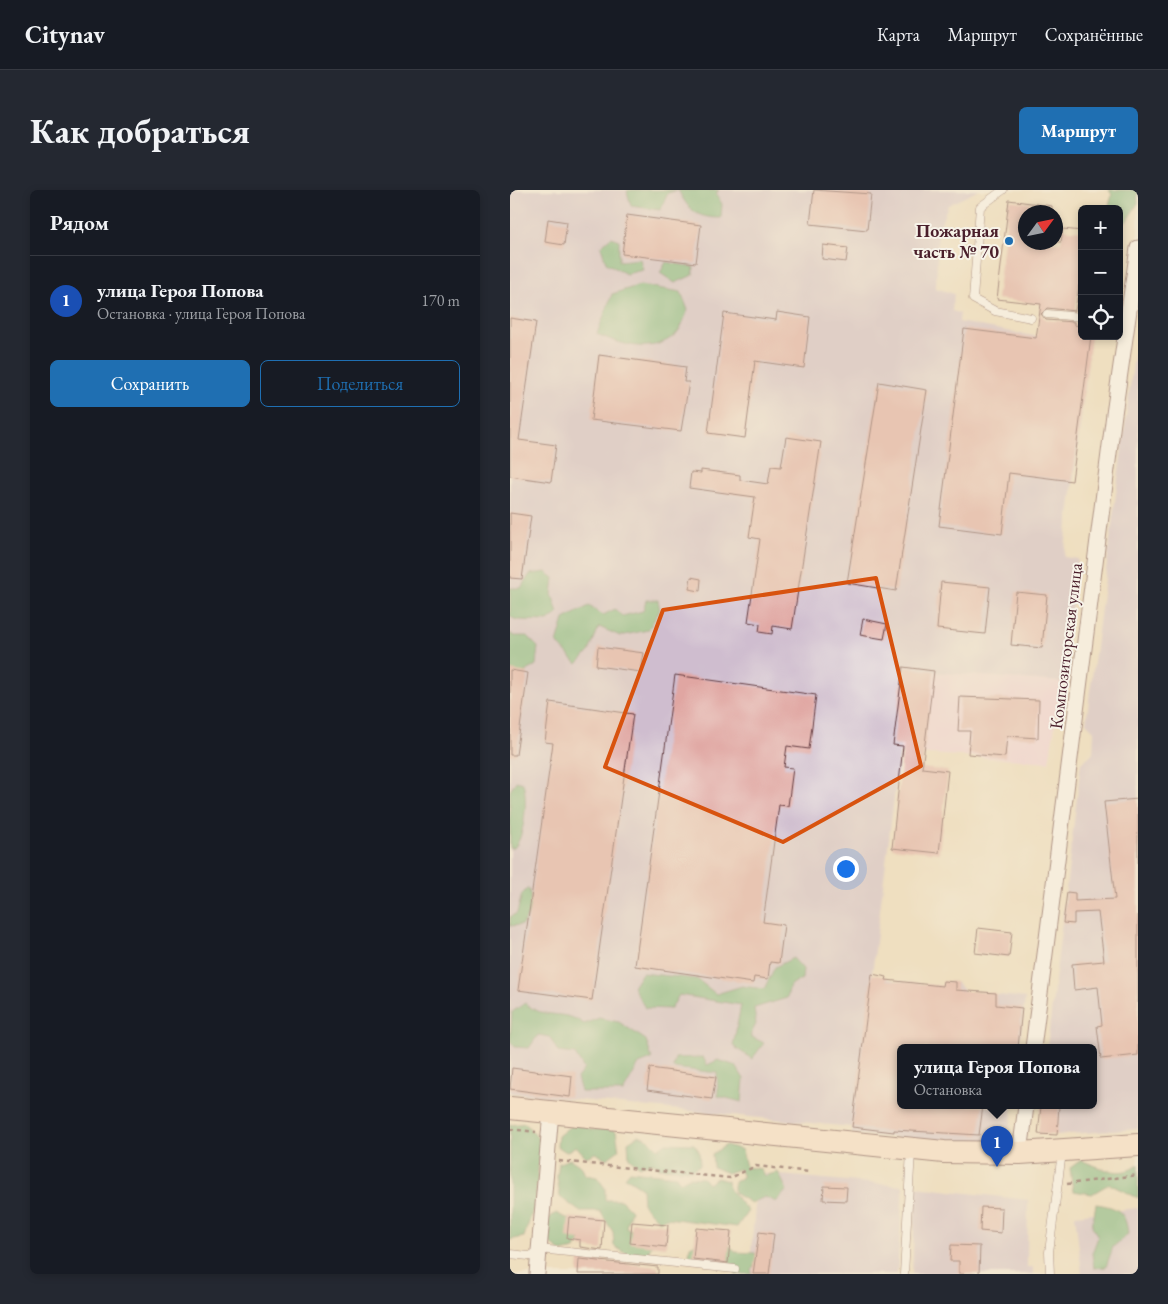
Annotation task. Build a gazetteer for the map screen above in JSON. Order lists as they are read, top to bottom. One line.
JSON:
{"streets":{"street":["Композиторская улица"]},"places":["Пожарная часть № 70"],"north":"top right","page":{"header":"Citynav","nav":["Карта","Маршрут","Сохранённые"],"buttons":["Маршрут",["Сохранить","Поделиться"]],"title":"Как добраться","heading":"Рядом","map_buttons":["+","−"],"list":[{"mark":"1","name":"улица Героя Попова","note":"Остановка · улица Героя Попова","value":"170 m"}],"popup":["улица Героя Попова","Остановка"],"pins":"1"}}
